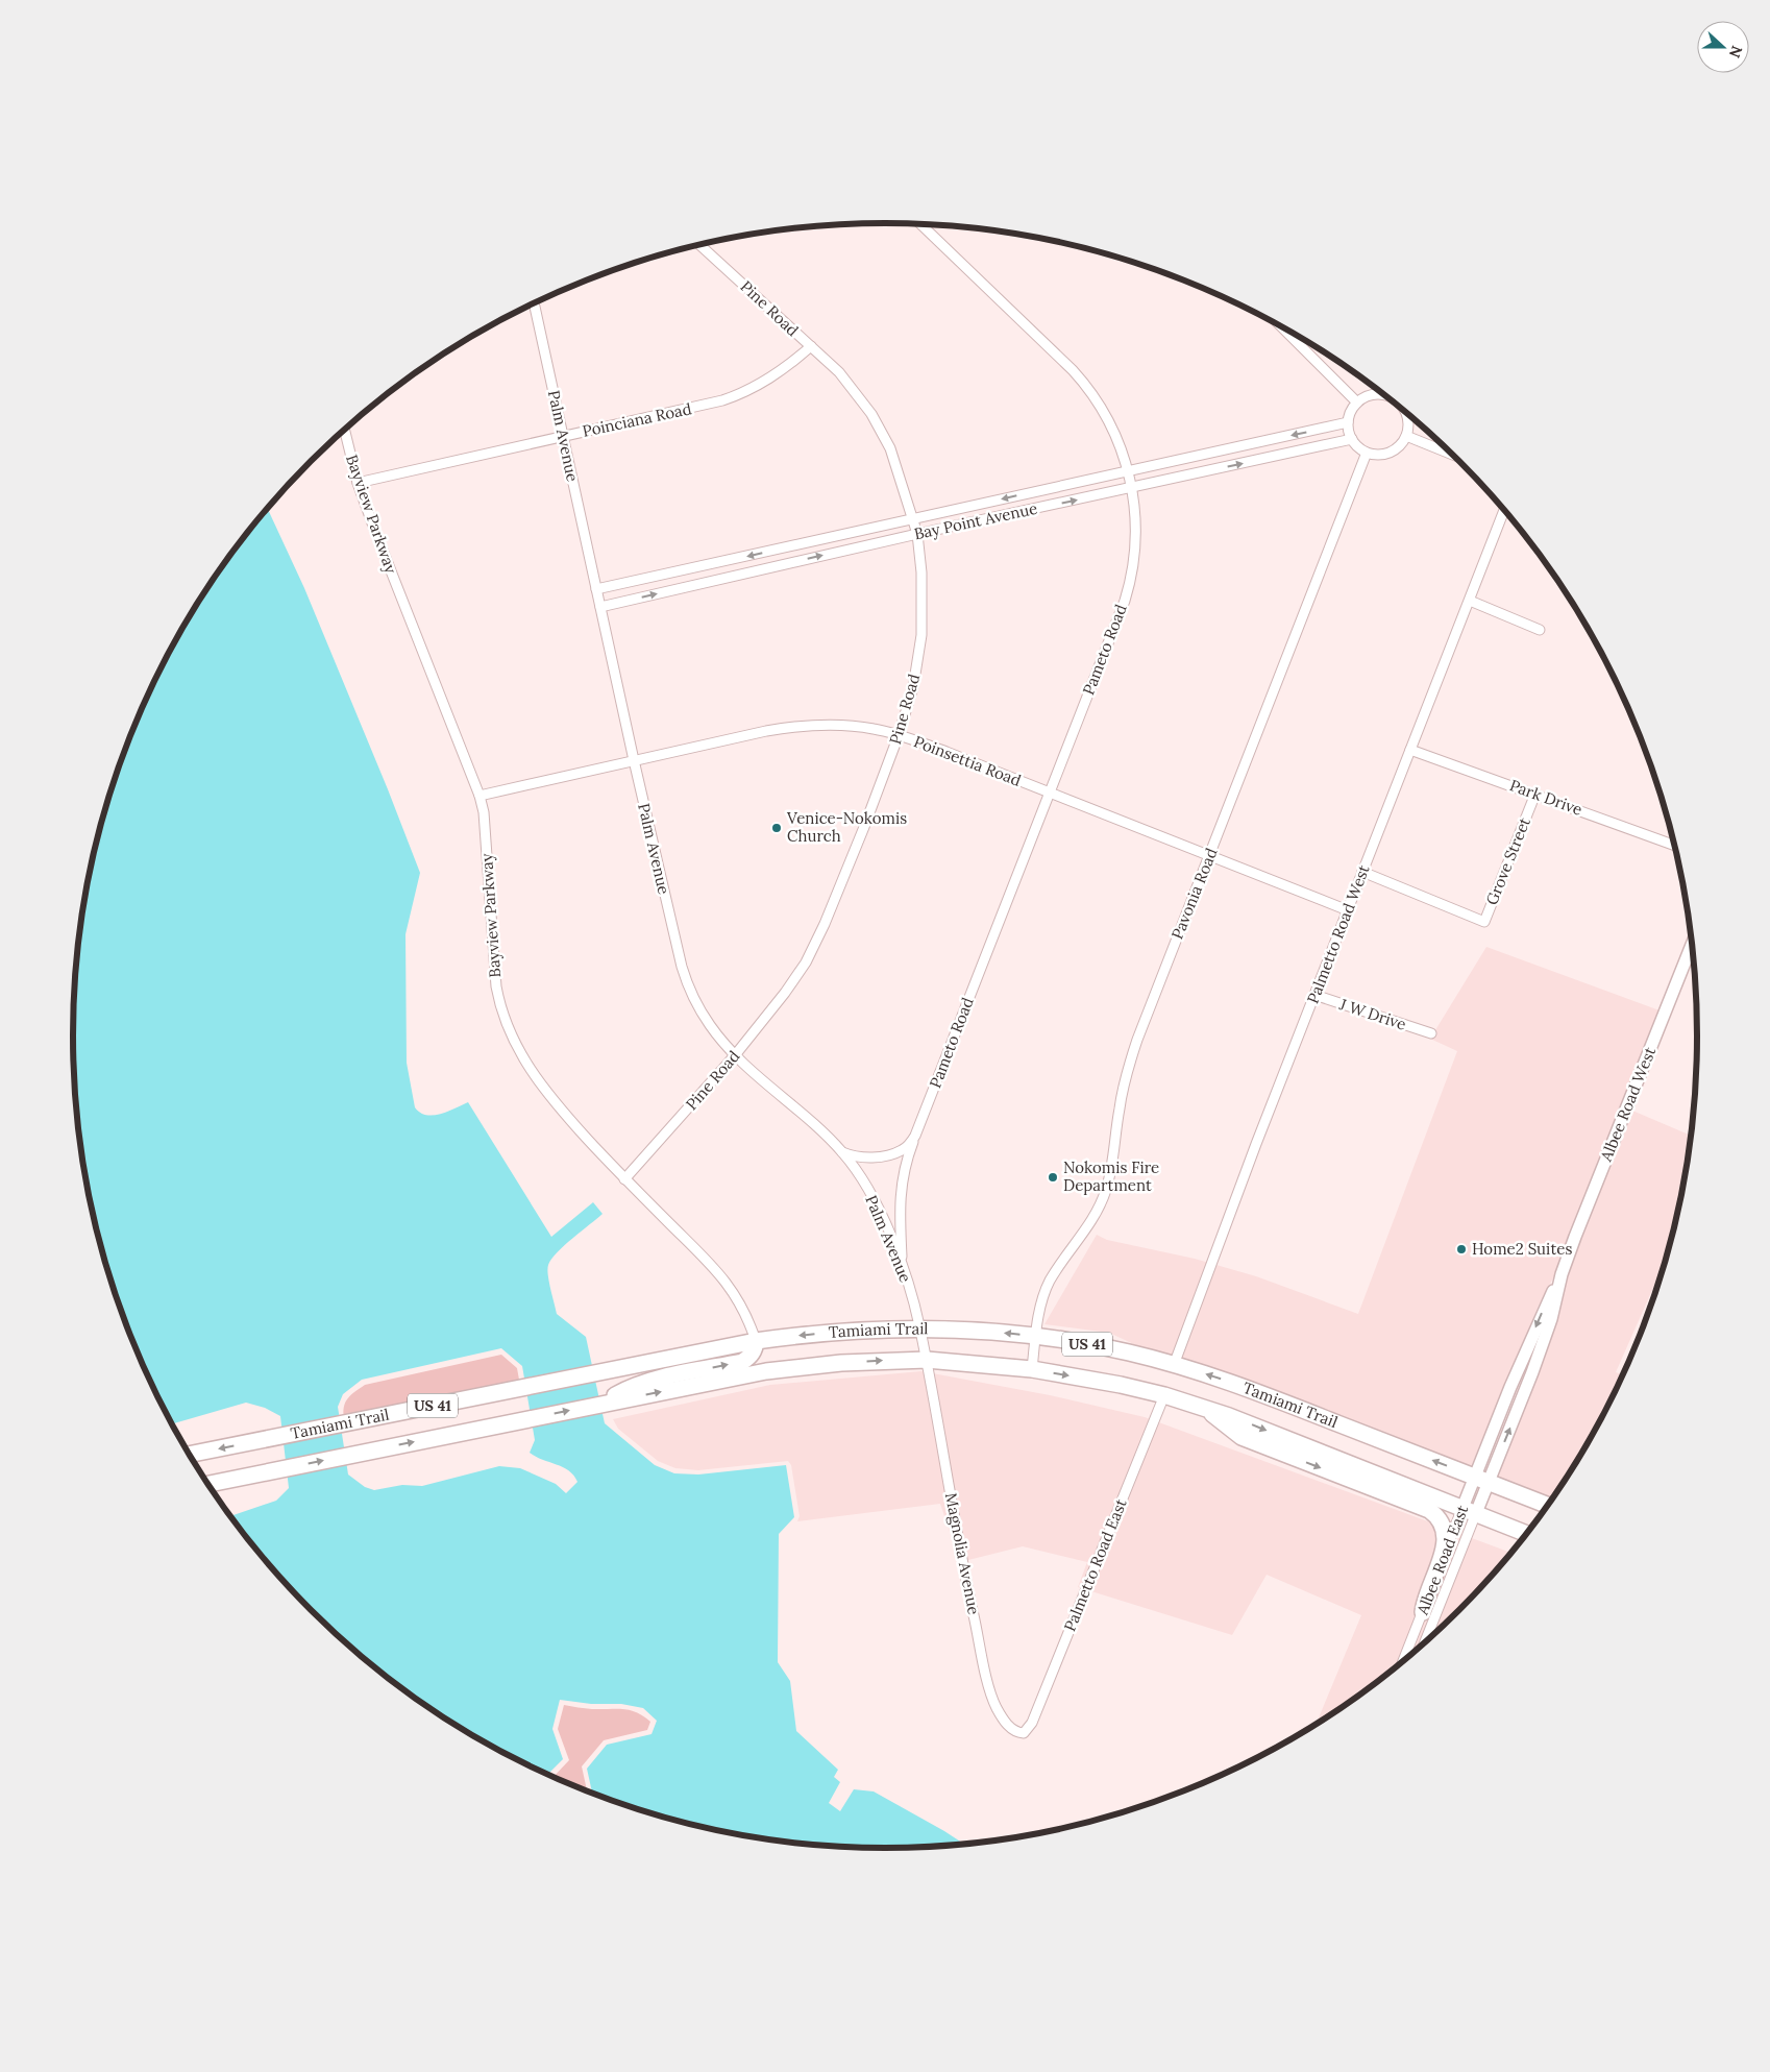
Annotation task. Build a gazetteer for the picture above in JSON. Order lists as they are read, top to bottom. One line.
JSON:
{"streets":{"main road":["Tamiami Trail","US 41"],"street":["Pine Road","Poinciana Road","Palm Avenue","Bayview Parkway","Bay Point Avenue","Pameto Road","Poinsettia Road","Park Drive","Grove Street","Pavonia Road","Palmetto Road West","J W Drive","Albee Road West","Magnolia Avenue","Albee Road East","Palmetto Road East"]},"crossings":[["Pine Road","Poinciana Road"],["Pine Road","Palm Avenue"],["Pine Road","Bayview Parkway"],["Pine Road","Bay Point Avenue"],["Pine Road","Poinsettia Road"],["Poinciana Road","Palm Avenue"],["Poinciana Road","Bayview Parkway"],["Palm Avenue","Bay Point Avenue"],["Palm Avenue","Pameto Road"],["Palm Avenue","Poinsettia Road"],["Palm Avenue","Tamiami Trail"],["Palm Avenue","Magnolia Avenue"],["Bayview Parkway","Poinsettia Road"],["Bayview Parkway","Tamiami Trail"],["Bay Point Avenue","Pameto Road"],["Pameto Road","Poinsettia Road"],["Poinsettia Road","Pavonia Road"],["Poinsettia Road","Palmetto Road West"],["Park Drive","Grove Street"],["Park Drive","Palmetto Road West"],["Grove Street","Palmetto Road West"],["Pavonia Road","Tamiami Trail"],["Palmetto Road West","J W Drive"],["Palmetto Road West","Tamiami Trail"],["Albee Road West","Tamiami Trail"],["Albee Road West","Albee Road East"],["Tamiami Trail","Magnolia Avenue"],["Tamiami Trail","Albee Road East"],["Tamiami Trail","Palmetto Road East"],["Magnolia Avenue","Palmetto Road East"]],"places":["Venice-Nokomis Church","Nokomis Fire Department","Home2 Suites"],"north":"right"}
